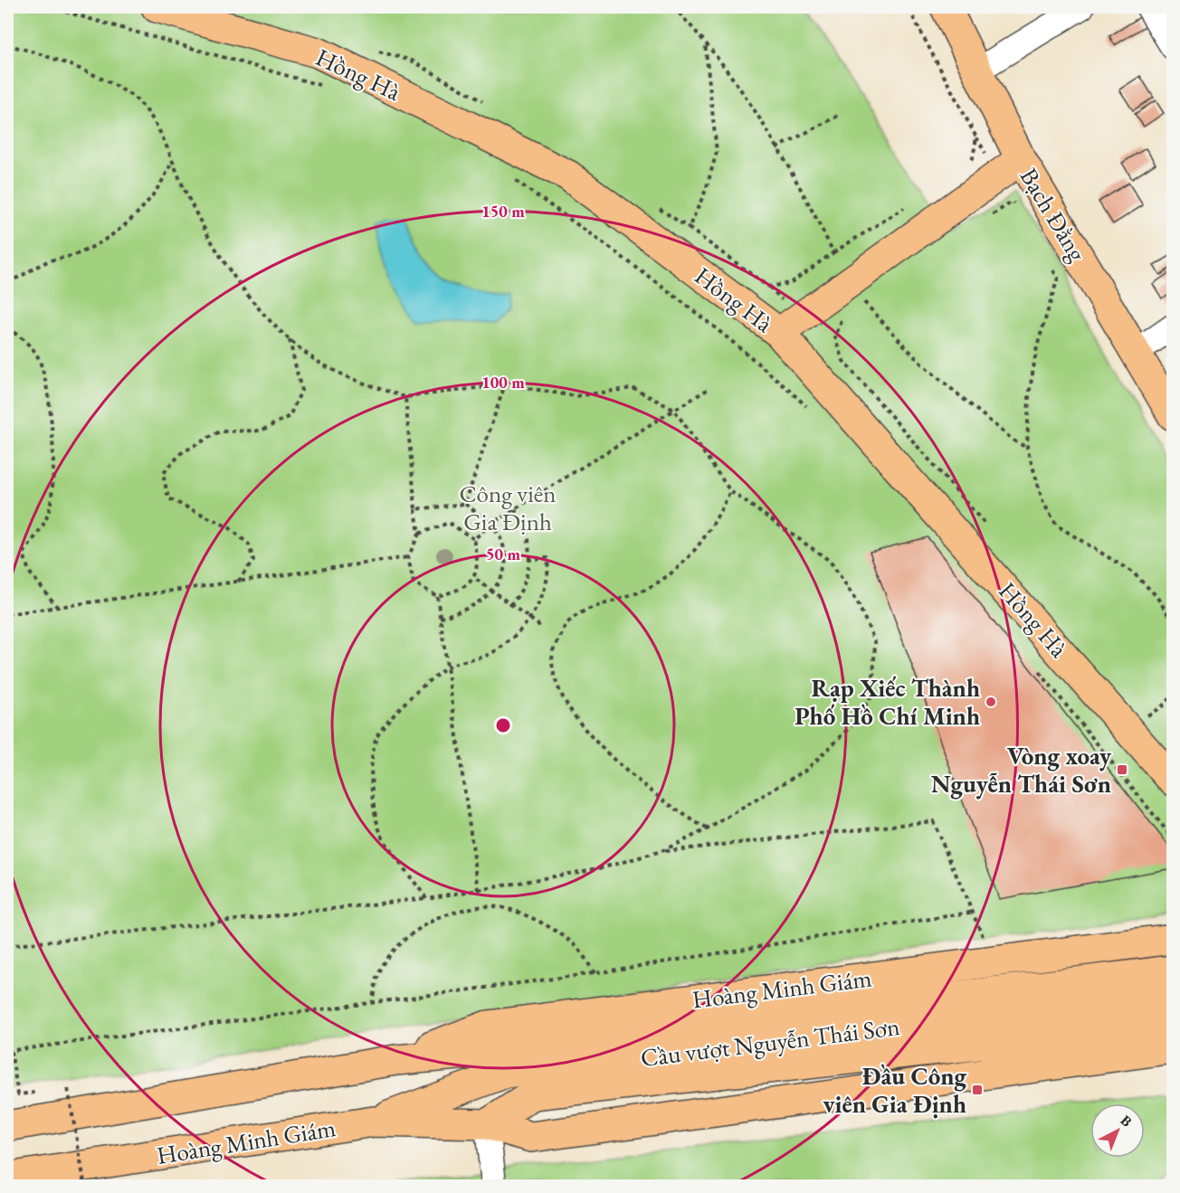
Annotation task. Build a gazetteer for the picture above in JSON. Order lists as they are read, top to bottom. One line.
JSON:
{"streets":{"main road":["Hồng Hà","Bạch Đằng","Hoàng Minh Giám","Cầu vượt Nguyễn Thái Sơn"]},"crossings":[["Hoàng Minh Giám","Cầu vượt Nguyễn Thái Sơn"]],"parks":["Công viên Gia Định"],"places":{"other":["Rạp Xiếc Thành Phố Hồ Chí Minh"],"transit":["Vòng xoay Nguyễn Thái Sơn","Đầu Công viên Gia Định"]},"north":"top right","rings":["150 m","100 m","50 m"]}
